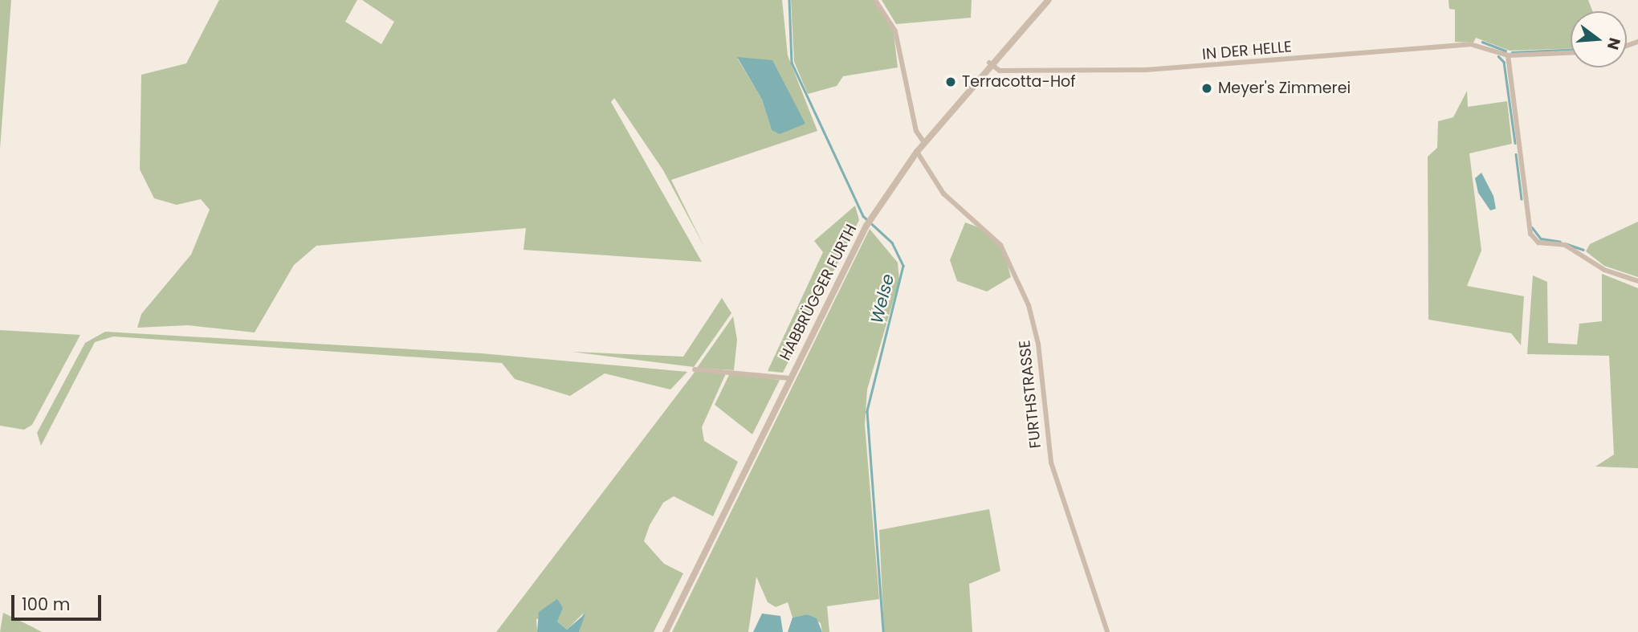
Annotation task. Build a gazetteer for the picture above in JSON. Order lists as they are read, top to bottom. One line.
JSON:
{"streets":{"street":["IN DER HELLE","HABBRÜGGER FURTH","FURTHSTRASSE"]},"crossings":[["IN DER HELLE","HABBRÜGGER FURTH"],["HABBRÜGGER FURTH","FURTHSTRASSE"]],"water":["Welse"],"places":["Terracotta-Hof","Meyer's Zimmerei"],"scale_bar":"100 m","north":"right"}
